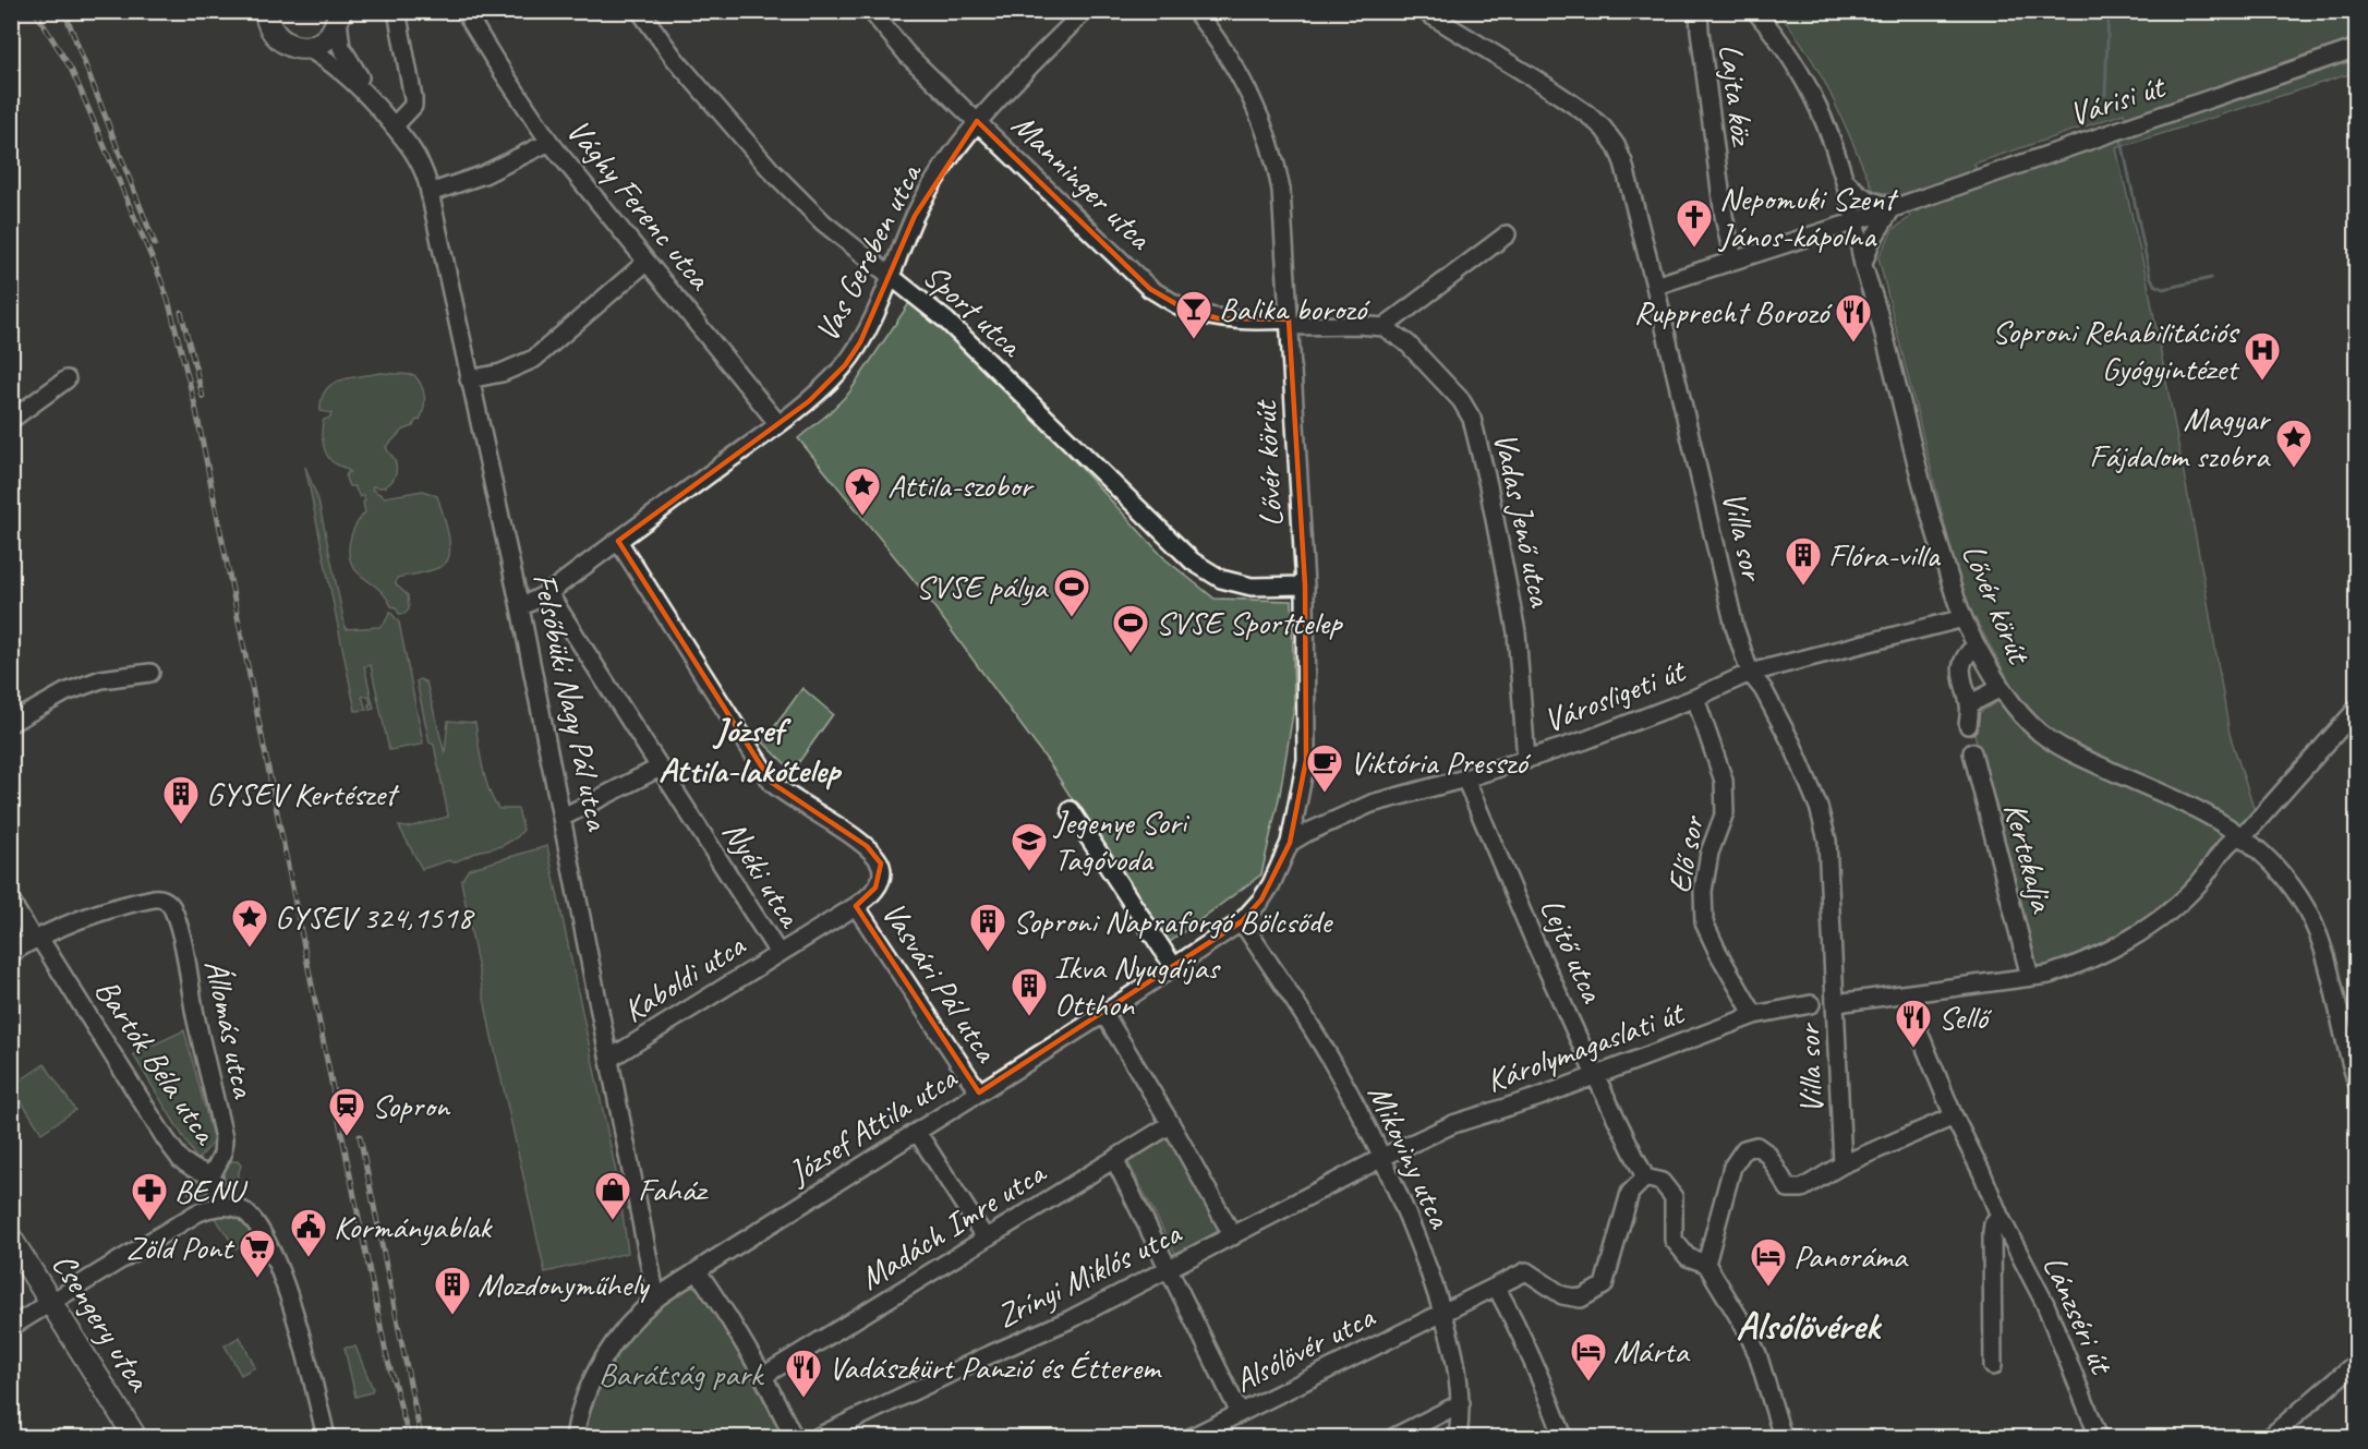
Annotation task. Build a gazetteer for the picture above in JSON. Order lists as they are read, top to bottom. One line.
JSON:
{"streets":{"main road":["Csengery utca"],"street":["Lajta köz","Várisi út","Manninger utca","Vághy Ferenc utca","Vas Gereben utca","Sport utca","Lővér körút","Vadas Jenő utca","Villa sor","Városligeti út","Felsőbüki Nagy Pál utca","Elő sor","Kertekalja","Nyéki utca","Lejtő utca","Kaboldi utca","Vasvári Pál utca","Állomás utca","Károlymagaslati út","Bartók Béla utca","József Attila utca","Mikoviny utca","Madách Imre utca","Zrínyi Miklós utca","Lánzséri út","Alsólövér utca"]},"crossings":[["Lajta köz","Várisi út"],["Várisi út","Lővér körút"],["Várisi út","Villa sor"],["Manninger utca","Vas Gereben utca"],["Manninger utca","Lővér körút"],["Vághy Ferenc utca","Vas Gereben utca"],["Vas Gereben utca","Sport utca"],["Vas Gereben utca","Felsőbüki Nagy Pál utca"],["Vas Gereben utca","Nyéki utca"],["Vas Gereben utca","Vasvári Pál utca"],["Sport utca","Lővér körút"],["Lővér körút","Városligeti út"],["Lővér körút","József Attila utca"],["Lővér körút","Mikoviny utca"],["Vadas Jenő utca","Városligeti út"],["Villa sor","Városligeti út"],["Városligeti út","Elő sor"],["Városligeti út","Lejtő utca"],["Felsőbüki Nagy Pál utca","Kaboldi utca"],["Felsőbüki Nagy Pál utca","József Attila utca"],["Elő sor","Károlymagaslati út"],["Nyéki utca","Kaboldi utca"],["Lejtő utca","Károlymagaslati út"],["Lejtő utca","Alsólövér utca"],["Kaboldi utca","Vasvári Pál utca"],["Vasvári Pál utca","József Attila utca"],["Állomás utca","Bartók Béla utca"],["Károlymagaslati út","Mikoviny utca"],["Károlymagaslati út","Zrínyi Miklós utca"],["József Attila utca","Mikoviny utca"],["Mikoviny utca","Zrínyi Miklós utca"],["Mikoviny utca","Alsólövér utca"]],"districts":["József Attila-lakótelep","Alsólövérek"],"parks":["Barátság park"],"places":{"church":["Nepomuki Szent János-kápolna"],"bar":["Balika borozó"],"restaurant":["Rupprecht Borozó","Sellő","Vadászkürt Panzió és Étterem"],"hospital":["Soproni Rehabilitációs Gyógyintézet"],"place":["Magyar Fájdalom szobra","Attila-szobor","GYSEV 324,1518"],"building":["Flóra-villa","GYSEV Kertészet","Soproni Napraforgó Bölcsőde","Ikva Nyugdíjas Otthon","Mozdonyműhely"],"sports":["SVSE pálya","SVSE Sporttelep"],"cafe":["Viktória Presszó"],"school or university":["Jegenye Sori Tagóvoda"],"station":["Sopron"],"shop":["Faház"],"pharmacy":["BENU"],"public building":["Kormányablak"],"supermarket":["Zöld Pont"],"hotel":["Panoráma","Márta"]}}
